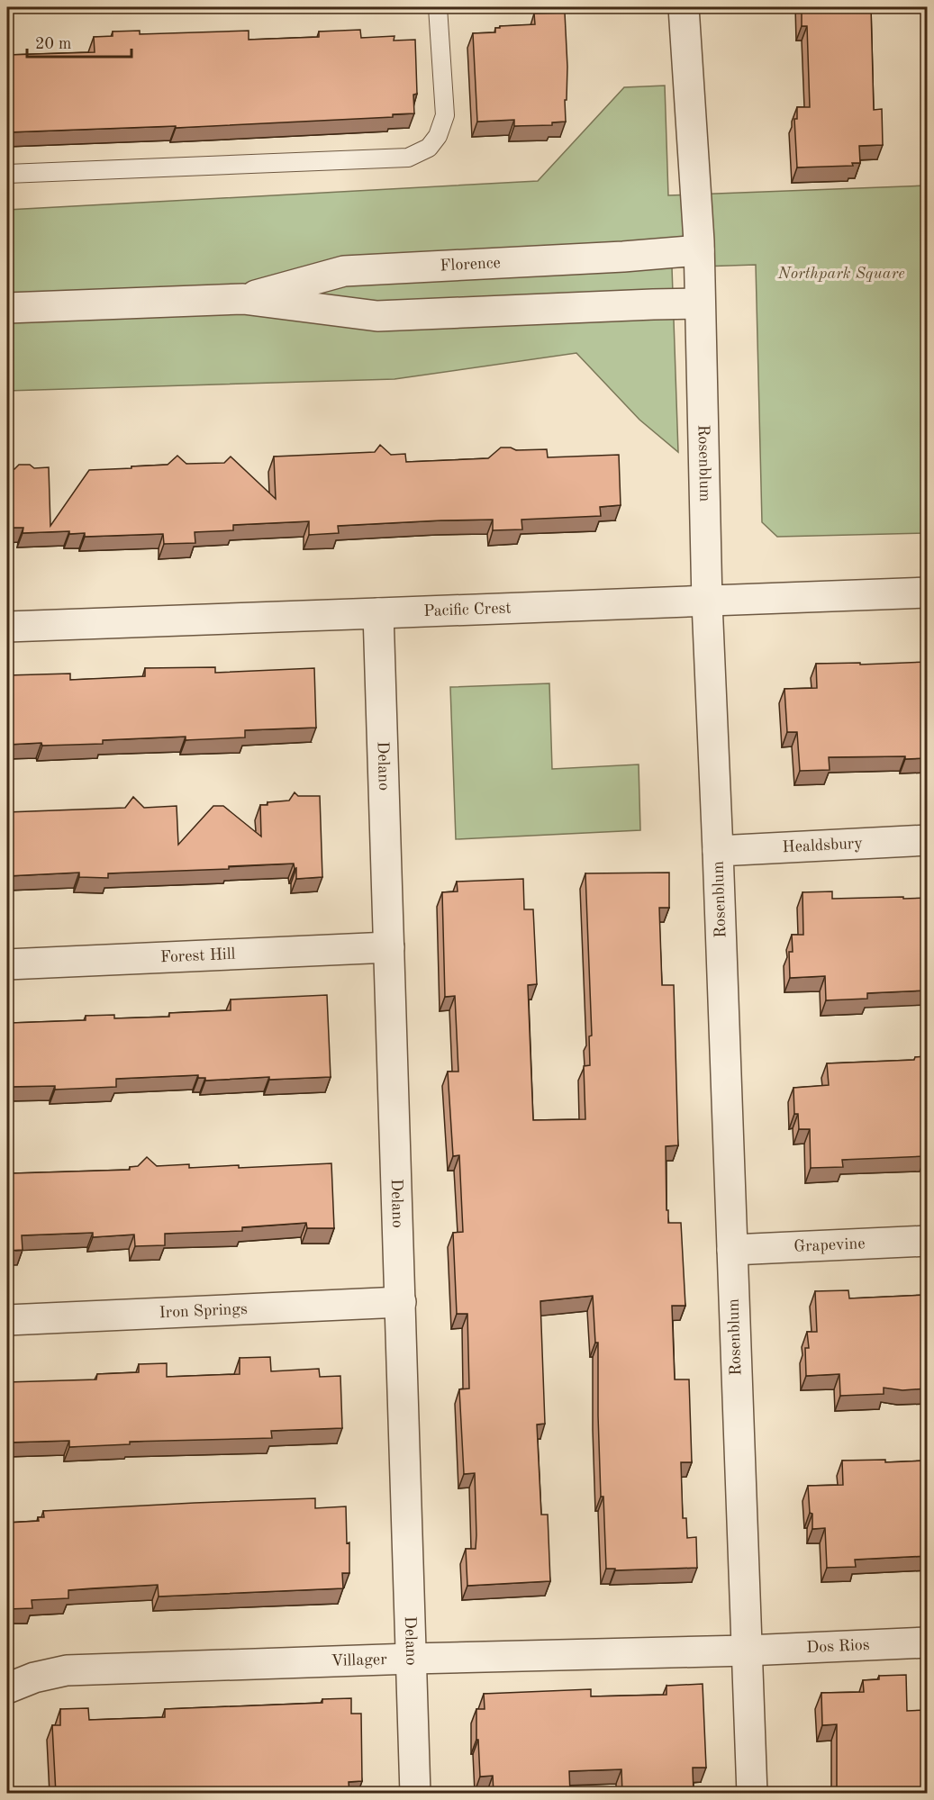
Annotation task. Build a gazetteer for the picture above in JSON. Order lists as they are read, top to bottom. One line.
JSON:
{"streets":{"street":["Florence","Rosenblum","Pacific Crest","Delano","Healdsbury","Forest Hill","Grapevine","Iron Springs","Dos Rios","Villager"]},"crossings":[["Florence","Rosenblum"],["Rosenblum","Pacific Crest"],["Rosenblum","Healdsbury"],["Rosenblum","Grapevine"],["Rosenblum","Dos Rios"],["Rosenblum","Villager"],["Pacific Crest","Delano"],["Delano","Forest Hill"],["Delano","Iron Springs"],["Delano","Villager"],["Dos Rios","Villager"]],"parks":["Northpark Square"],"scale_bar":"20 m"}
